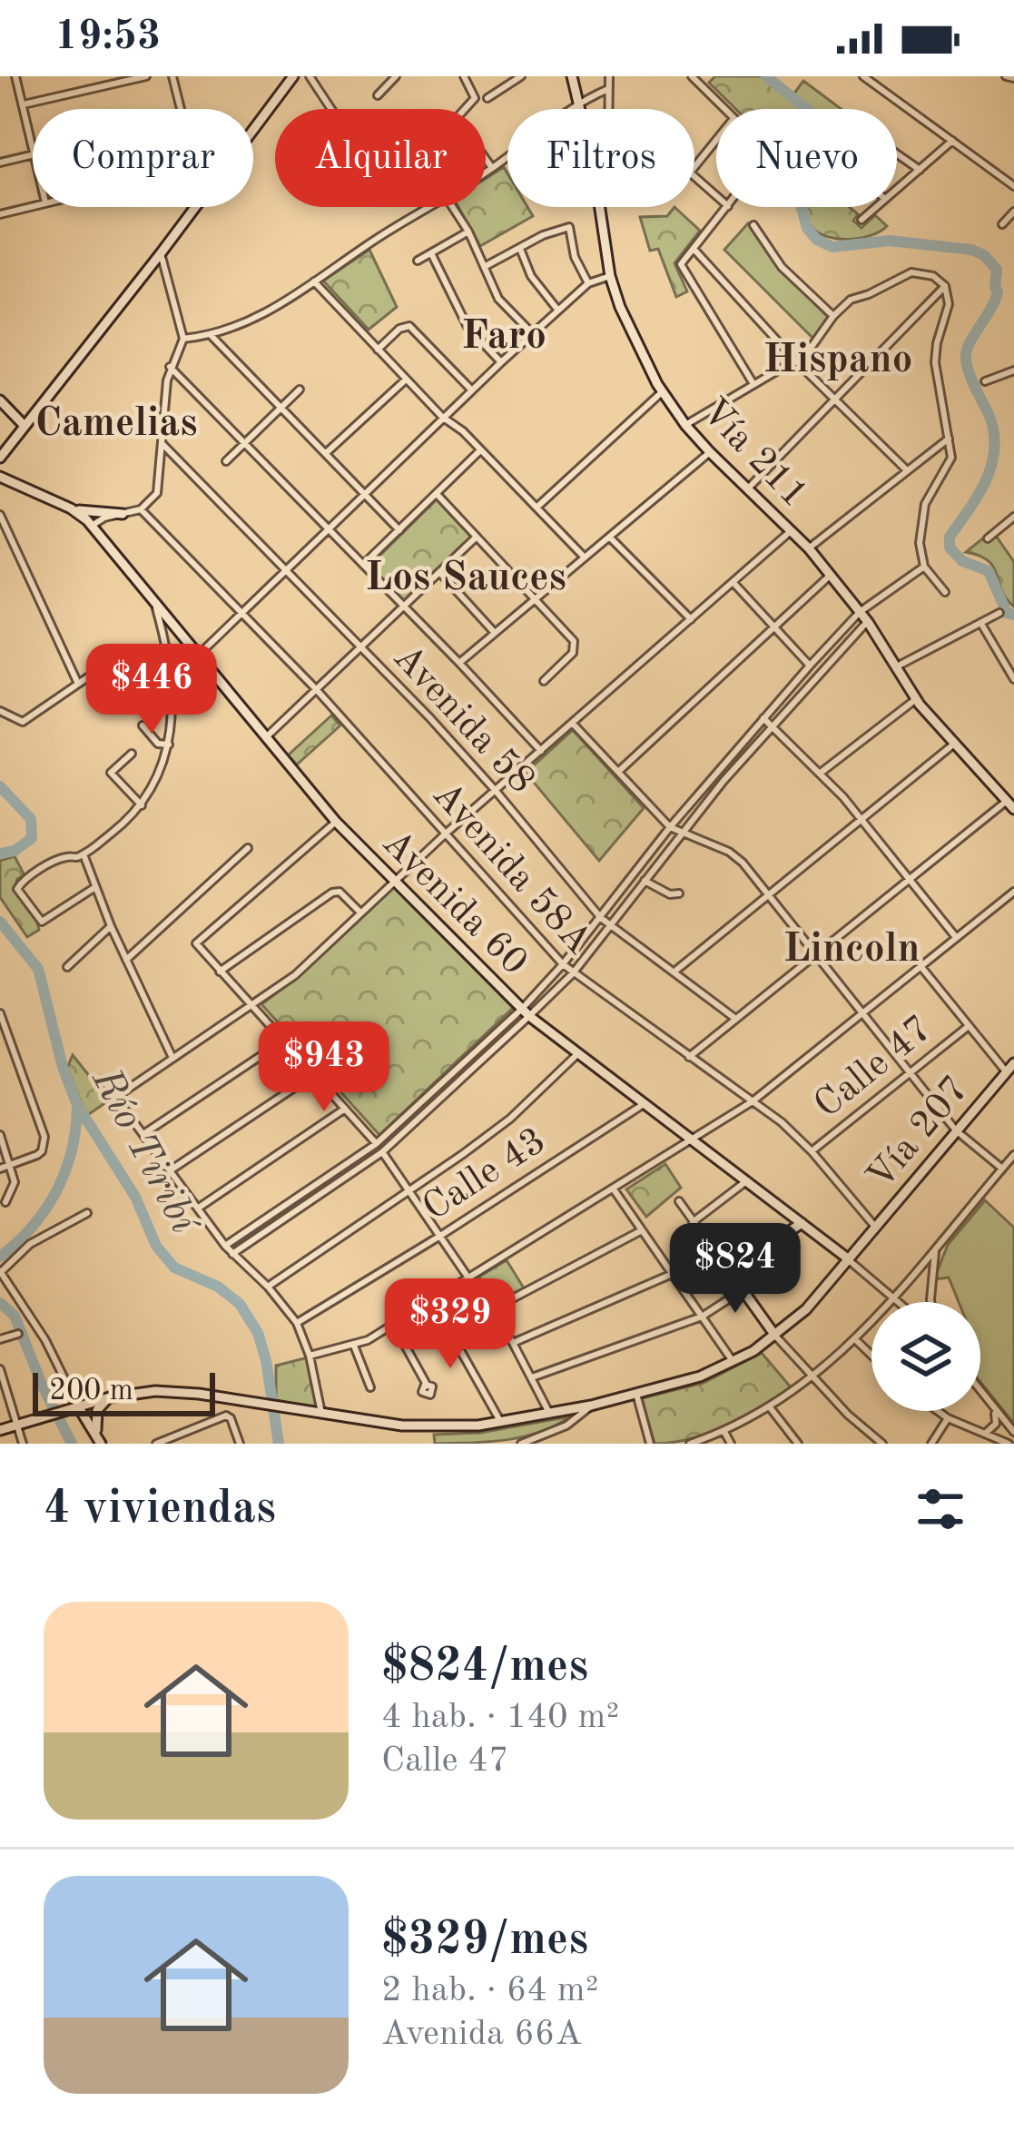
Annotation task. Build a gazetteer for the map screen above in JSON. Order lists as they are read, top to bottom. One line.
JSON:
{"streets":{"main road":["Vía 211","Avenida 60","Vía 207"],"street":["Avenida 58","Avenida 58A","Calle 47","Calle 43"]},"crossings":[["Avenida 58A","Calle 47"],["Avenida 58A","Vía 207"],["Avenida 60","Vía 207"],["Avenida 60","Calle 43"]],"districts":["Faro","Hispano","Camelias","Los Sauces","Lincoln"],"water":["Río Tiribí"],"scale_bar":"200 m","page":{"status":"19:53","chip":["Comprar","Alquilar","Filtros","Nuevo"],"price":["$446","$943","$824","$329"],"scale":"200 m","heading":"4 viviendas","list":[{"name":"$824/mes","note":"4 hab. · 140 m² · Calle 47"},{"name":"$329/mes","note":"2 hab. · 64 m² · Avenida 66A"}]}}
